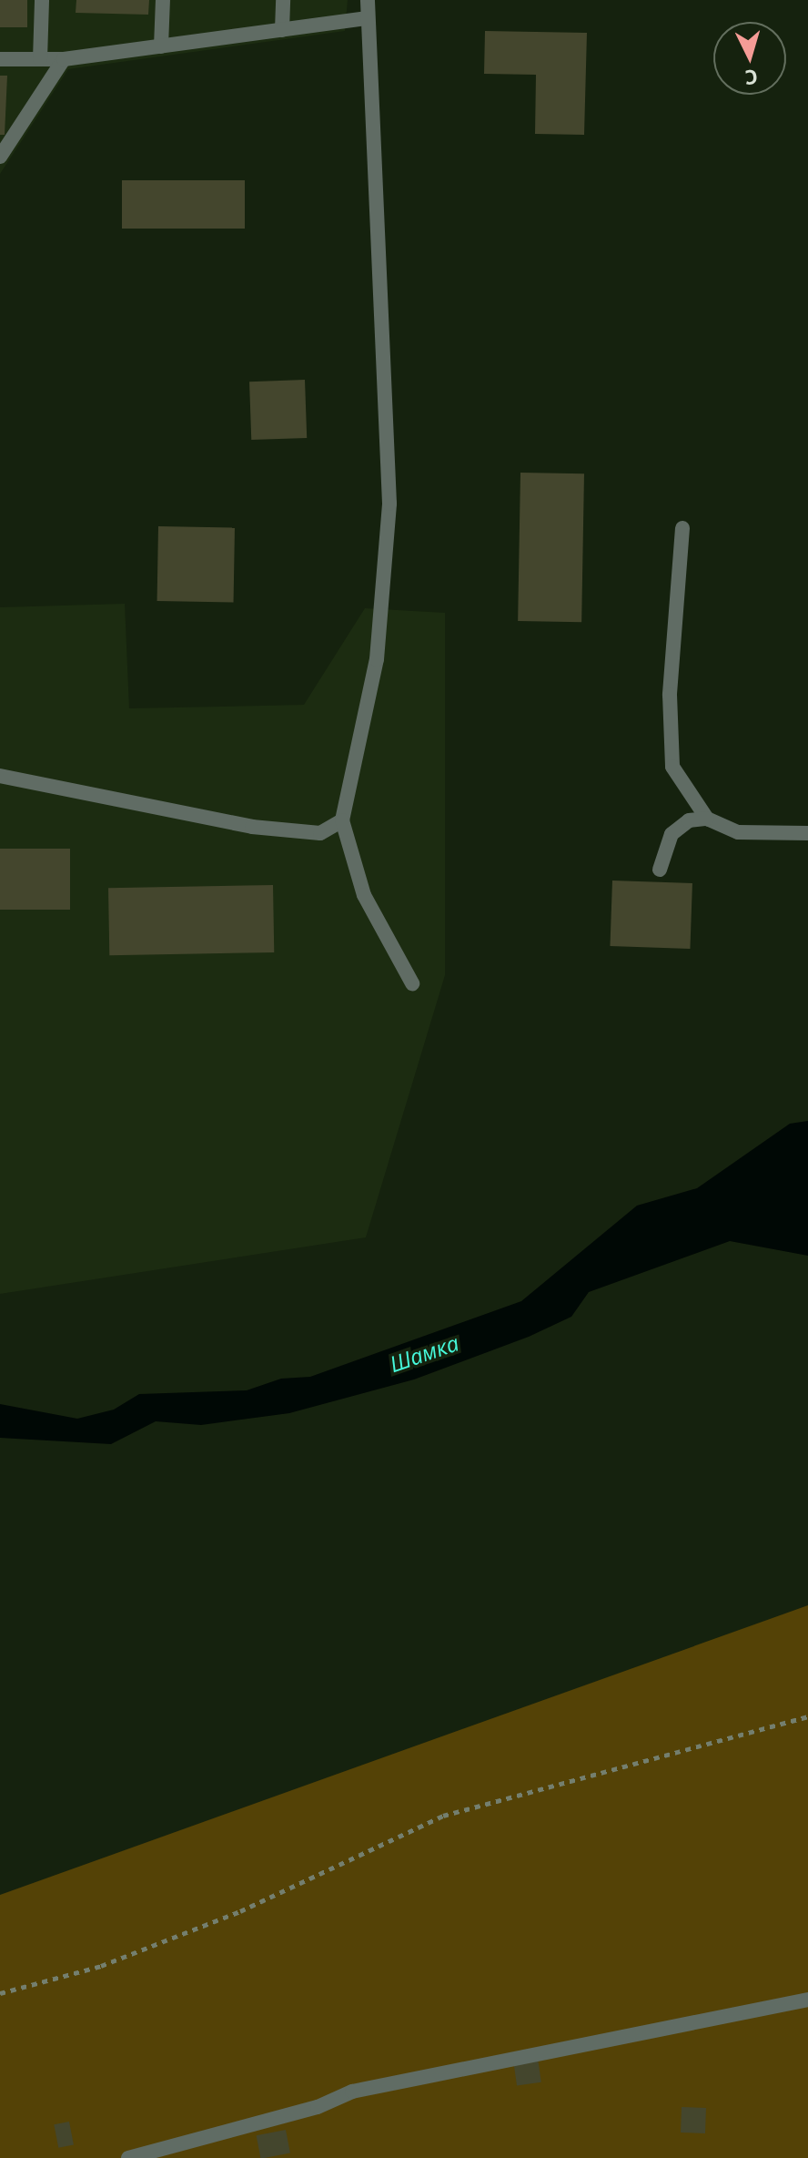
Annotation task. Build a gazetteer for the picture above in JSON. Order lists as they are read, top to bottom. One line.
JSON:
{"water":["Шамка"],"north":"bottom"}
